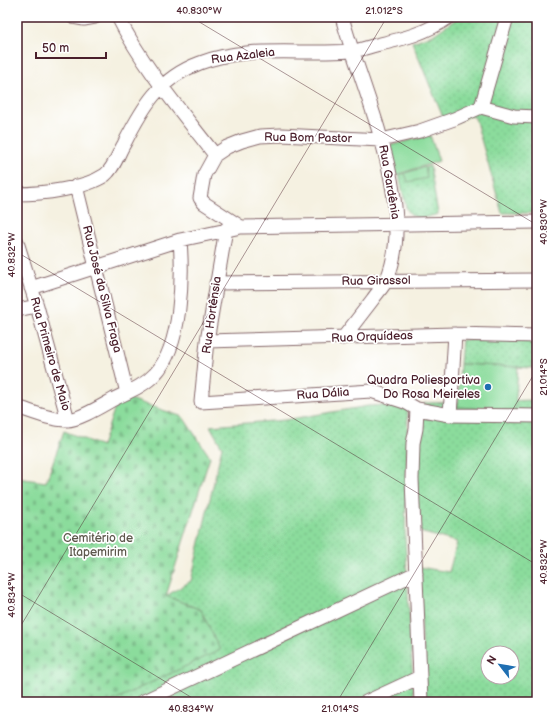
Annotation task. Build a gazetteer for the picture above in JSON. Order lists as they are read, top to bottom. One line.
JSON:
{"streets":{"street":["Rua Azaleia","Rua Bom Pastor","Rua Gardênia","Rua Girassol","Rua José da Silva Fraga","Rua Hortênsia","Rua Orquídeas","Rua Primeiro de Maio","Rua Dália"]},"crossings":[["Rua Azaleia","Rua Gardênia"],["Rua Azaleia","Rua José da Silva Fraga"],["Rua Bom Pastor","Rua Gardênia"],["Rua Gardênia","Rua Girassol"],["Rua Gardênia","Rua Orquídeas"],["Rua Girassol","Rua Hortênsia"],["Rua Hortênsia","Rua Orquídeas"],["Rua Hortênsia","Rua Dália"]],"parks":["Cemitério de Itapemirim"],"places":["Quadra Poliesportiva Do Rosa Meireles"],"scale_bar":"50 m","north":"top left","coordinates":["40.830°W","21.012°S","40.832°W","21.014°S","40.834°W"]}
